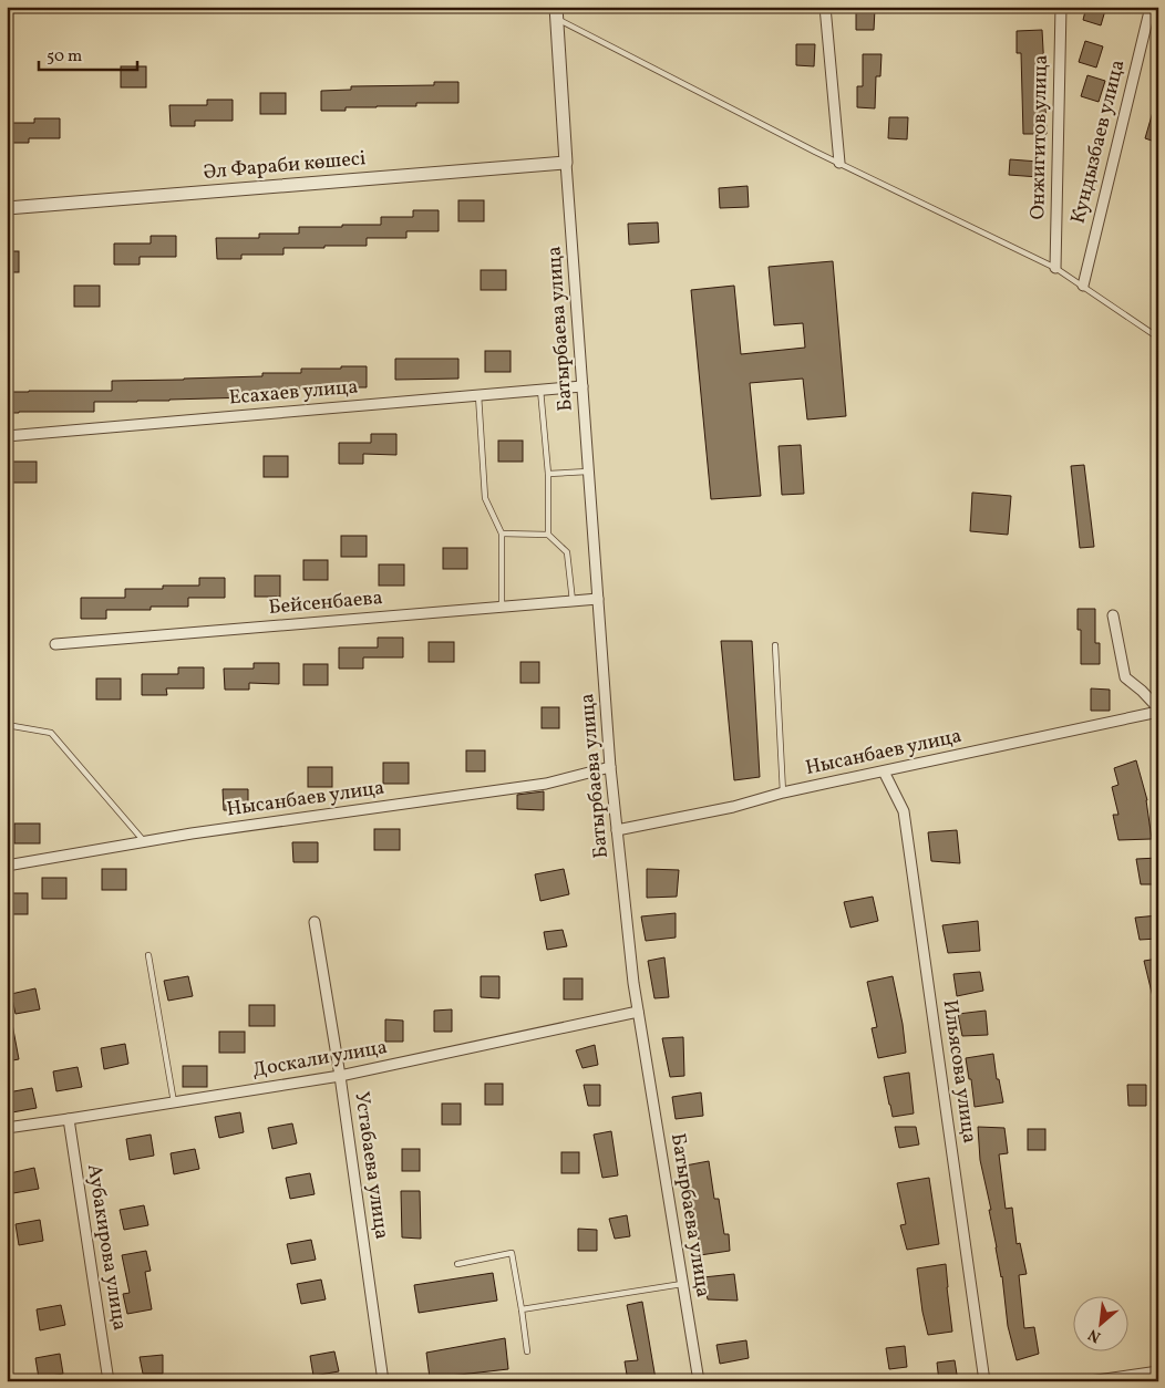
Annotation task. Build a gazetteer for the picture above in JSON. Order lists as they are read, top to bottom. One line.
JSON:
{"streets":{"street":["Онжигитов улица","Кундызбаев улица","Әл Фараби көшесі","Батырбаева улица","Есахаев улица","Бейсенбаева","Нысанбаев улица","Доскали улица","Ильясова улица","Устабаева улица","Аубакирова улица"]},"crossings":[["Әл Фараби көшесі","Батырбаева улица"],["Батырбаева улица","Есахаев улица"],["Батырбаева улица","Бейсенбаева"],["Батырбаева улица","Нысанбаев улица"],["Батырбаева улица","Доскали улица"],["Нысанбаев улица","Ильясова улица"],["Доскали улица","Устабаева улица"],["Доскали улица","Аубакирова улица"]],"scale_bar":"50 m","north":"bottom left"}
